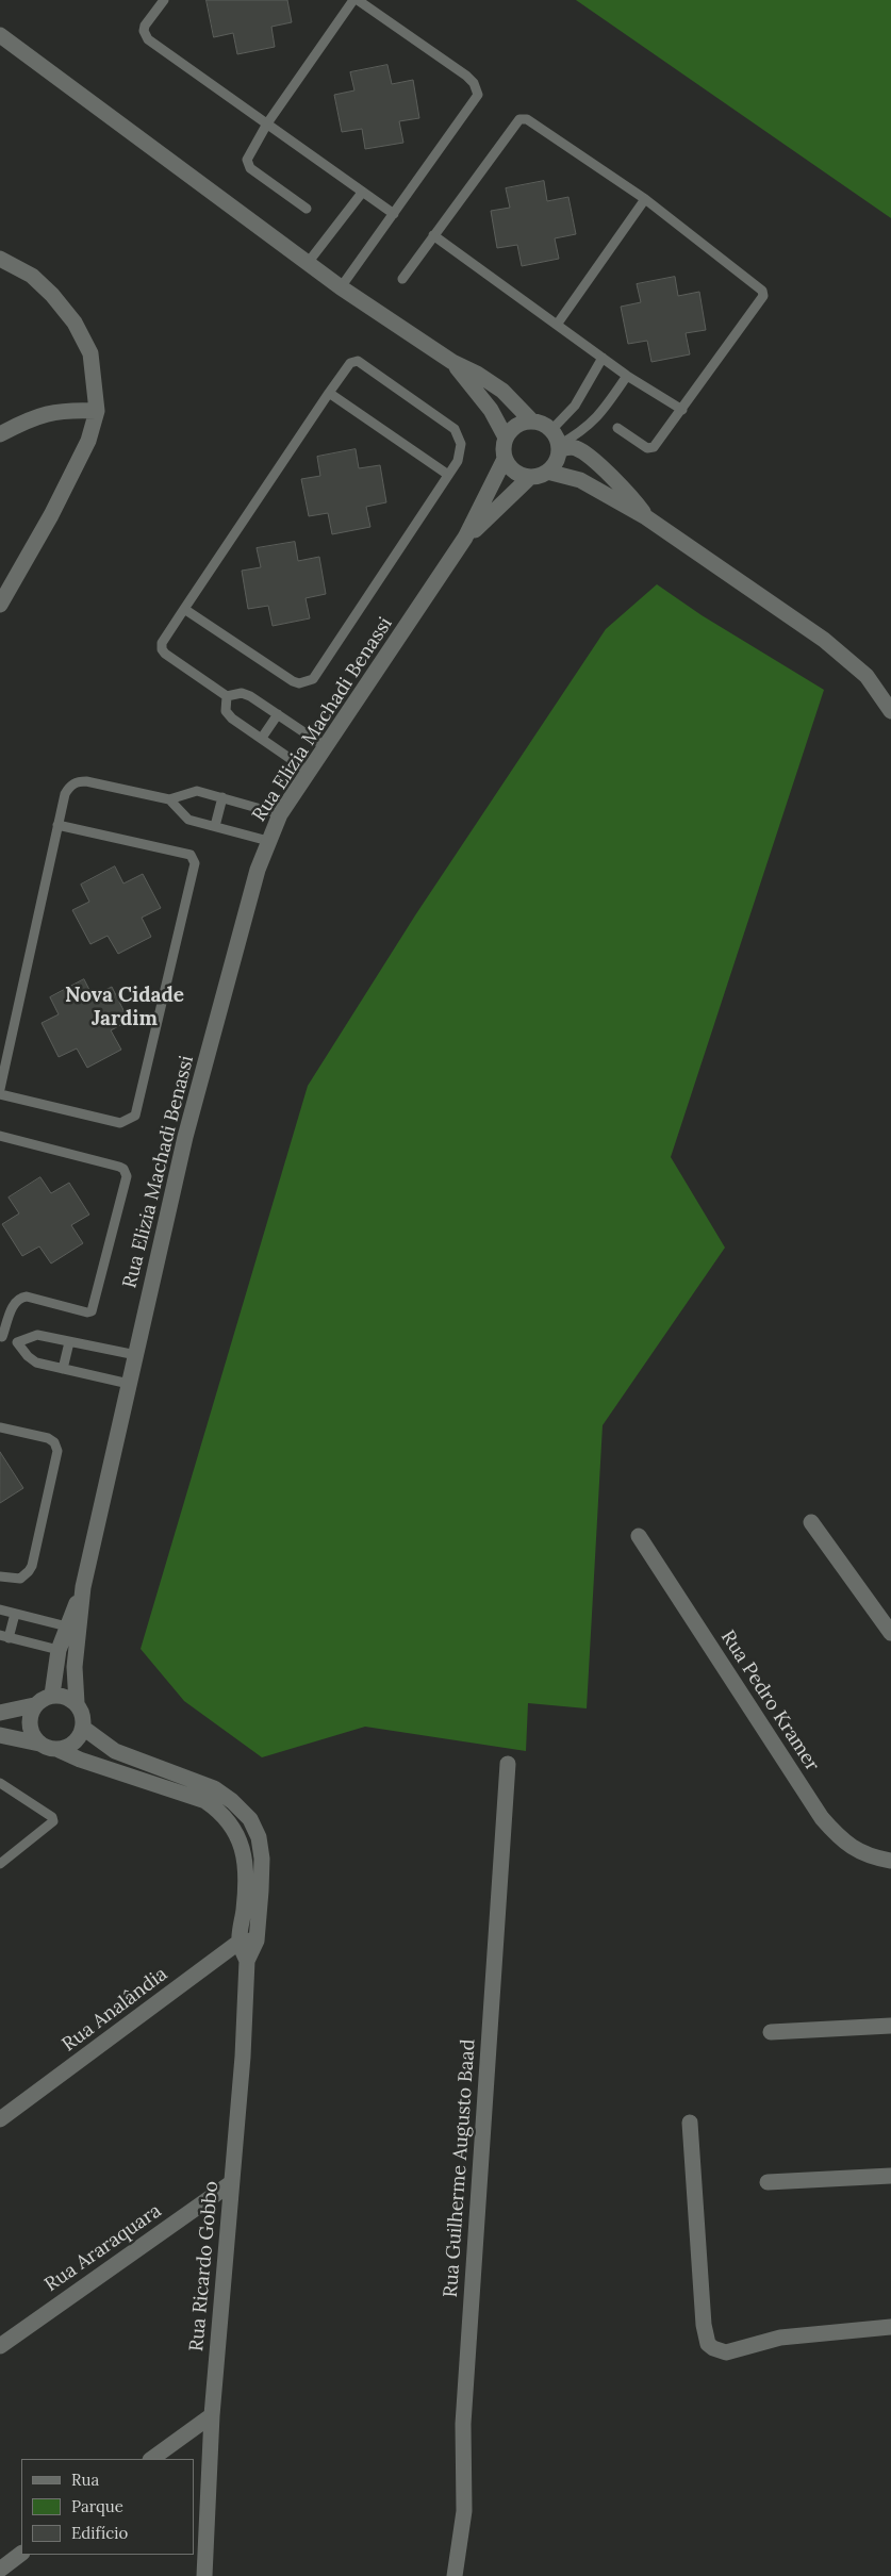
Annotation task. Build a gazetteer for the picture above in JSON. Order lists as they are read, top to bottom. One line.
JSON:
{"streets":{"street":["Rua Elizia Machadi Benassi","Rua Pedro Kramer","Rua Analândia","Rua Guilherme Augusto Baad","Rua Araraquara","Rua Ricardo Gobbo"]},"crossings":[["Rua Analândia","Rua Ricardo Gobbo"],["Rua Araraquara","Rua Ricardo Gobbo"]],"districts":["Nova Cidade Jardim"],"legend":["Rua","Parque","Edifício"]}
